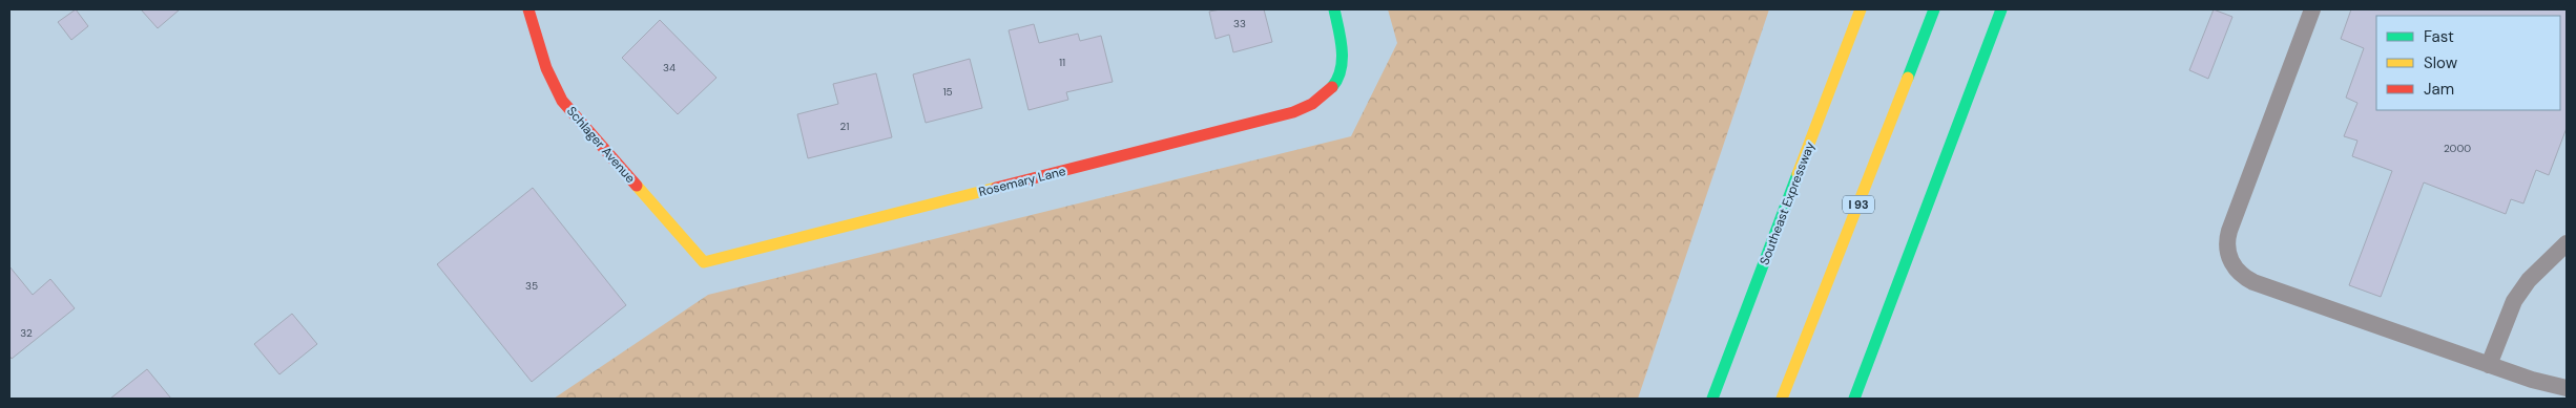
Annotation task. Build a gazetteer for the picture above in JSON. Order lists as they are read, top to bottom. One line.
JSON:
{"streets":{"main road":["Schlager Avenue","Rosemary Lane","Southeast Expressway","I 93"]},"crossings":[["Schlager Avenue","Rosemary Lane"]],"house_numbers":["33","11","34","15","21","2000","35","32"],"legend":["Fast","Slow","Jam"]}
